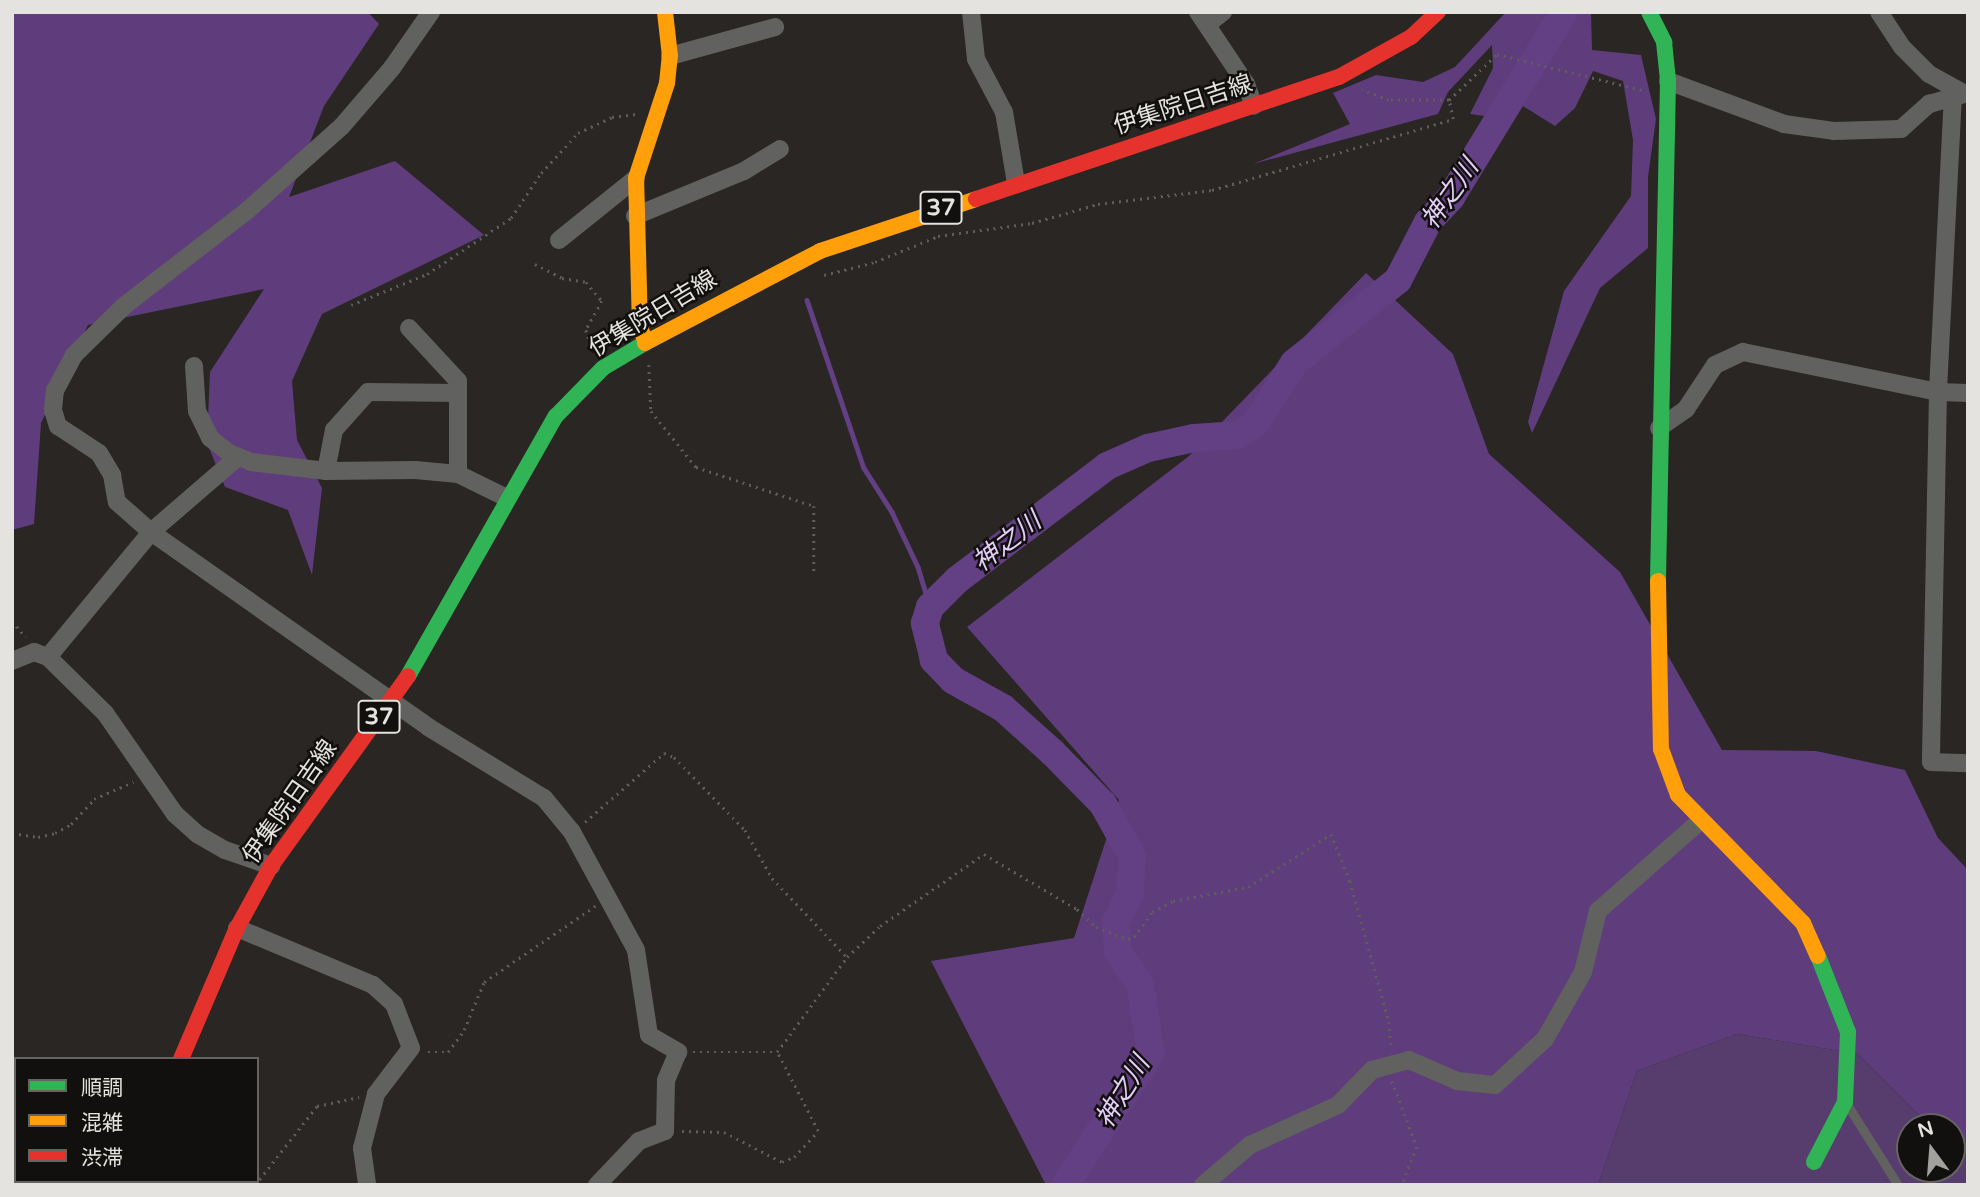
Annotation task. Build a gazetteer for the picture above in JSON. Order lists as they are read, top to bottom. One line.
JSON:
{"streets":{"main road":["伊集院日吉線","37"]},"water":["神之川"],"legend":["順調","混雑","渋滞"],"north":"top"}
